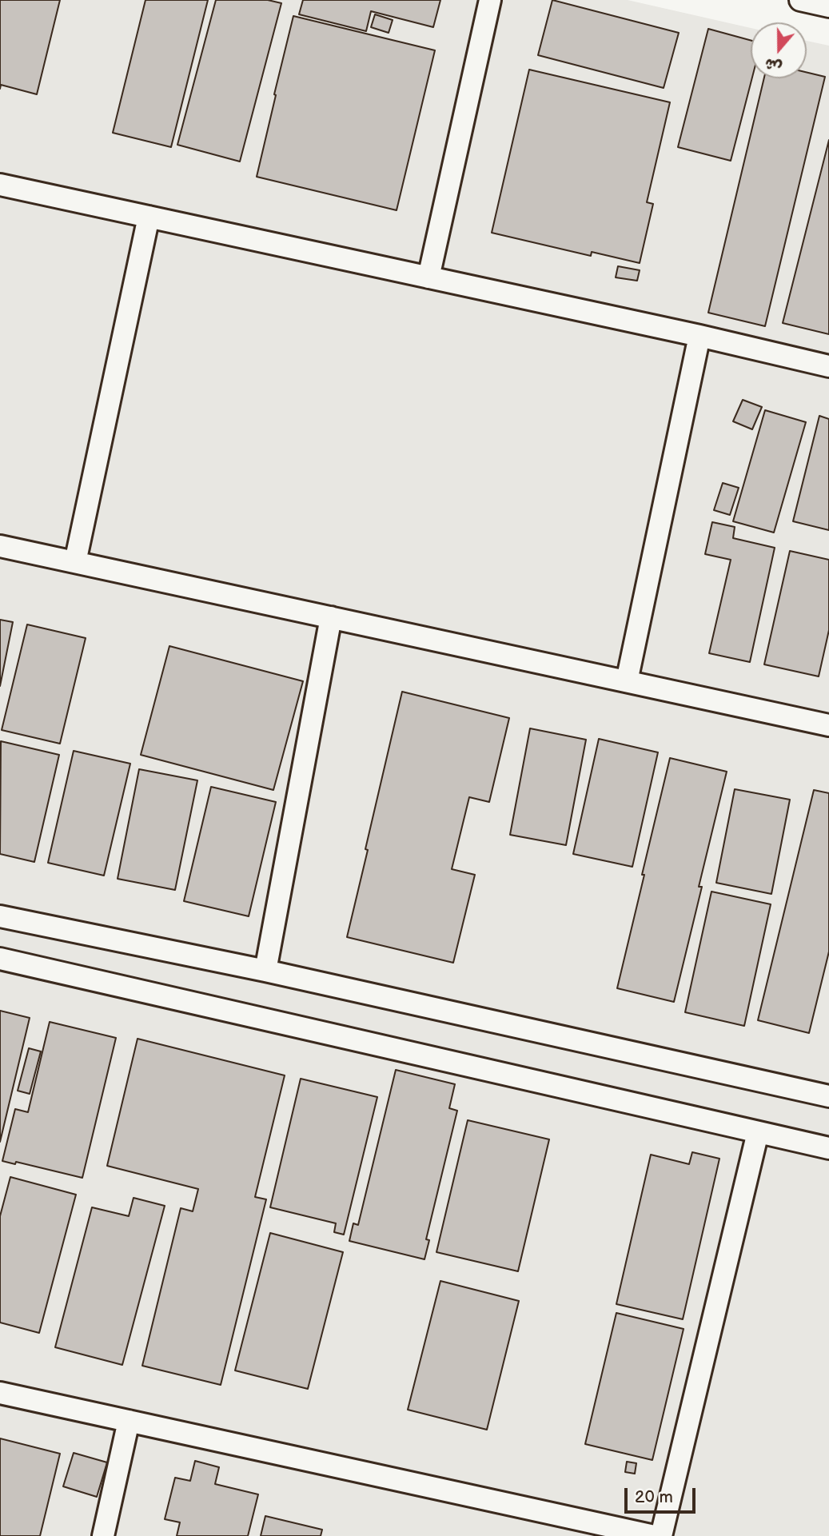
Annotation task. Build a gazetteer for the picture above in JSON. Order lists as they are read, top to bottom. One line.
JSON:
{"scale_bar":"20 m","north":"bottom"}
